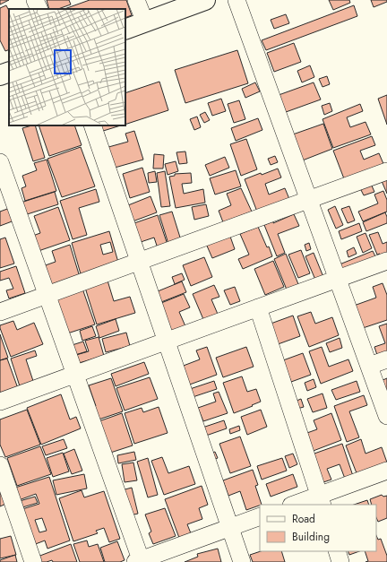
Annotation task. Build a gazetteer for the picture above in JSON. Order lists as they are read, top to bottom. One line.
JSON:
{"legend":["Road","Building"]}
